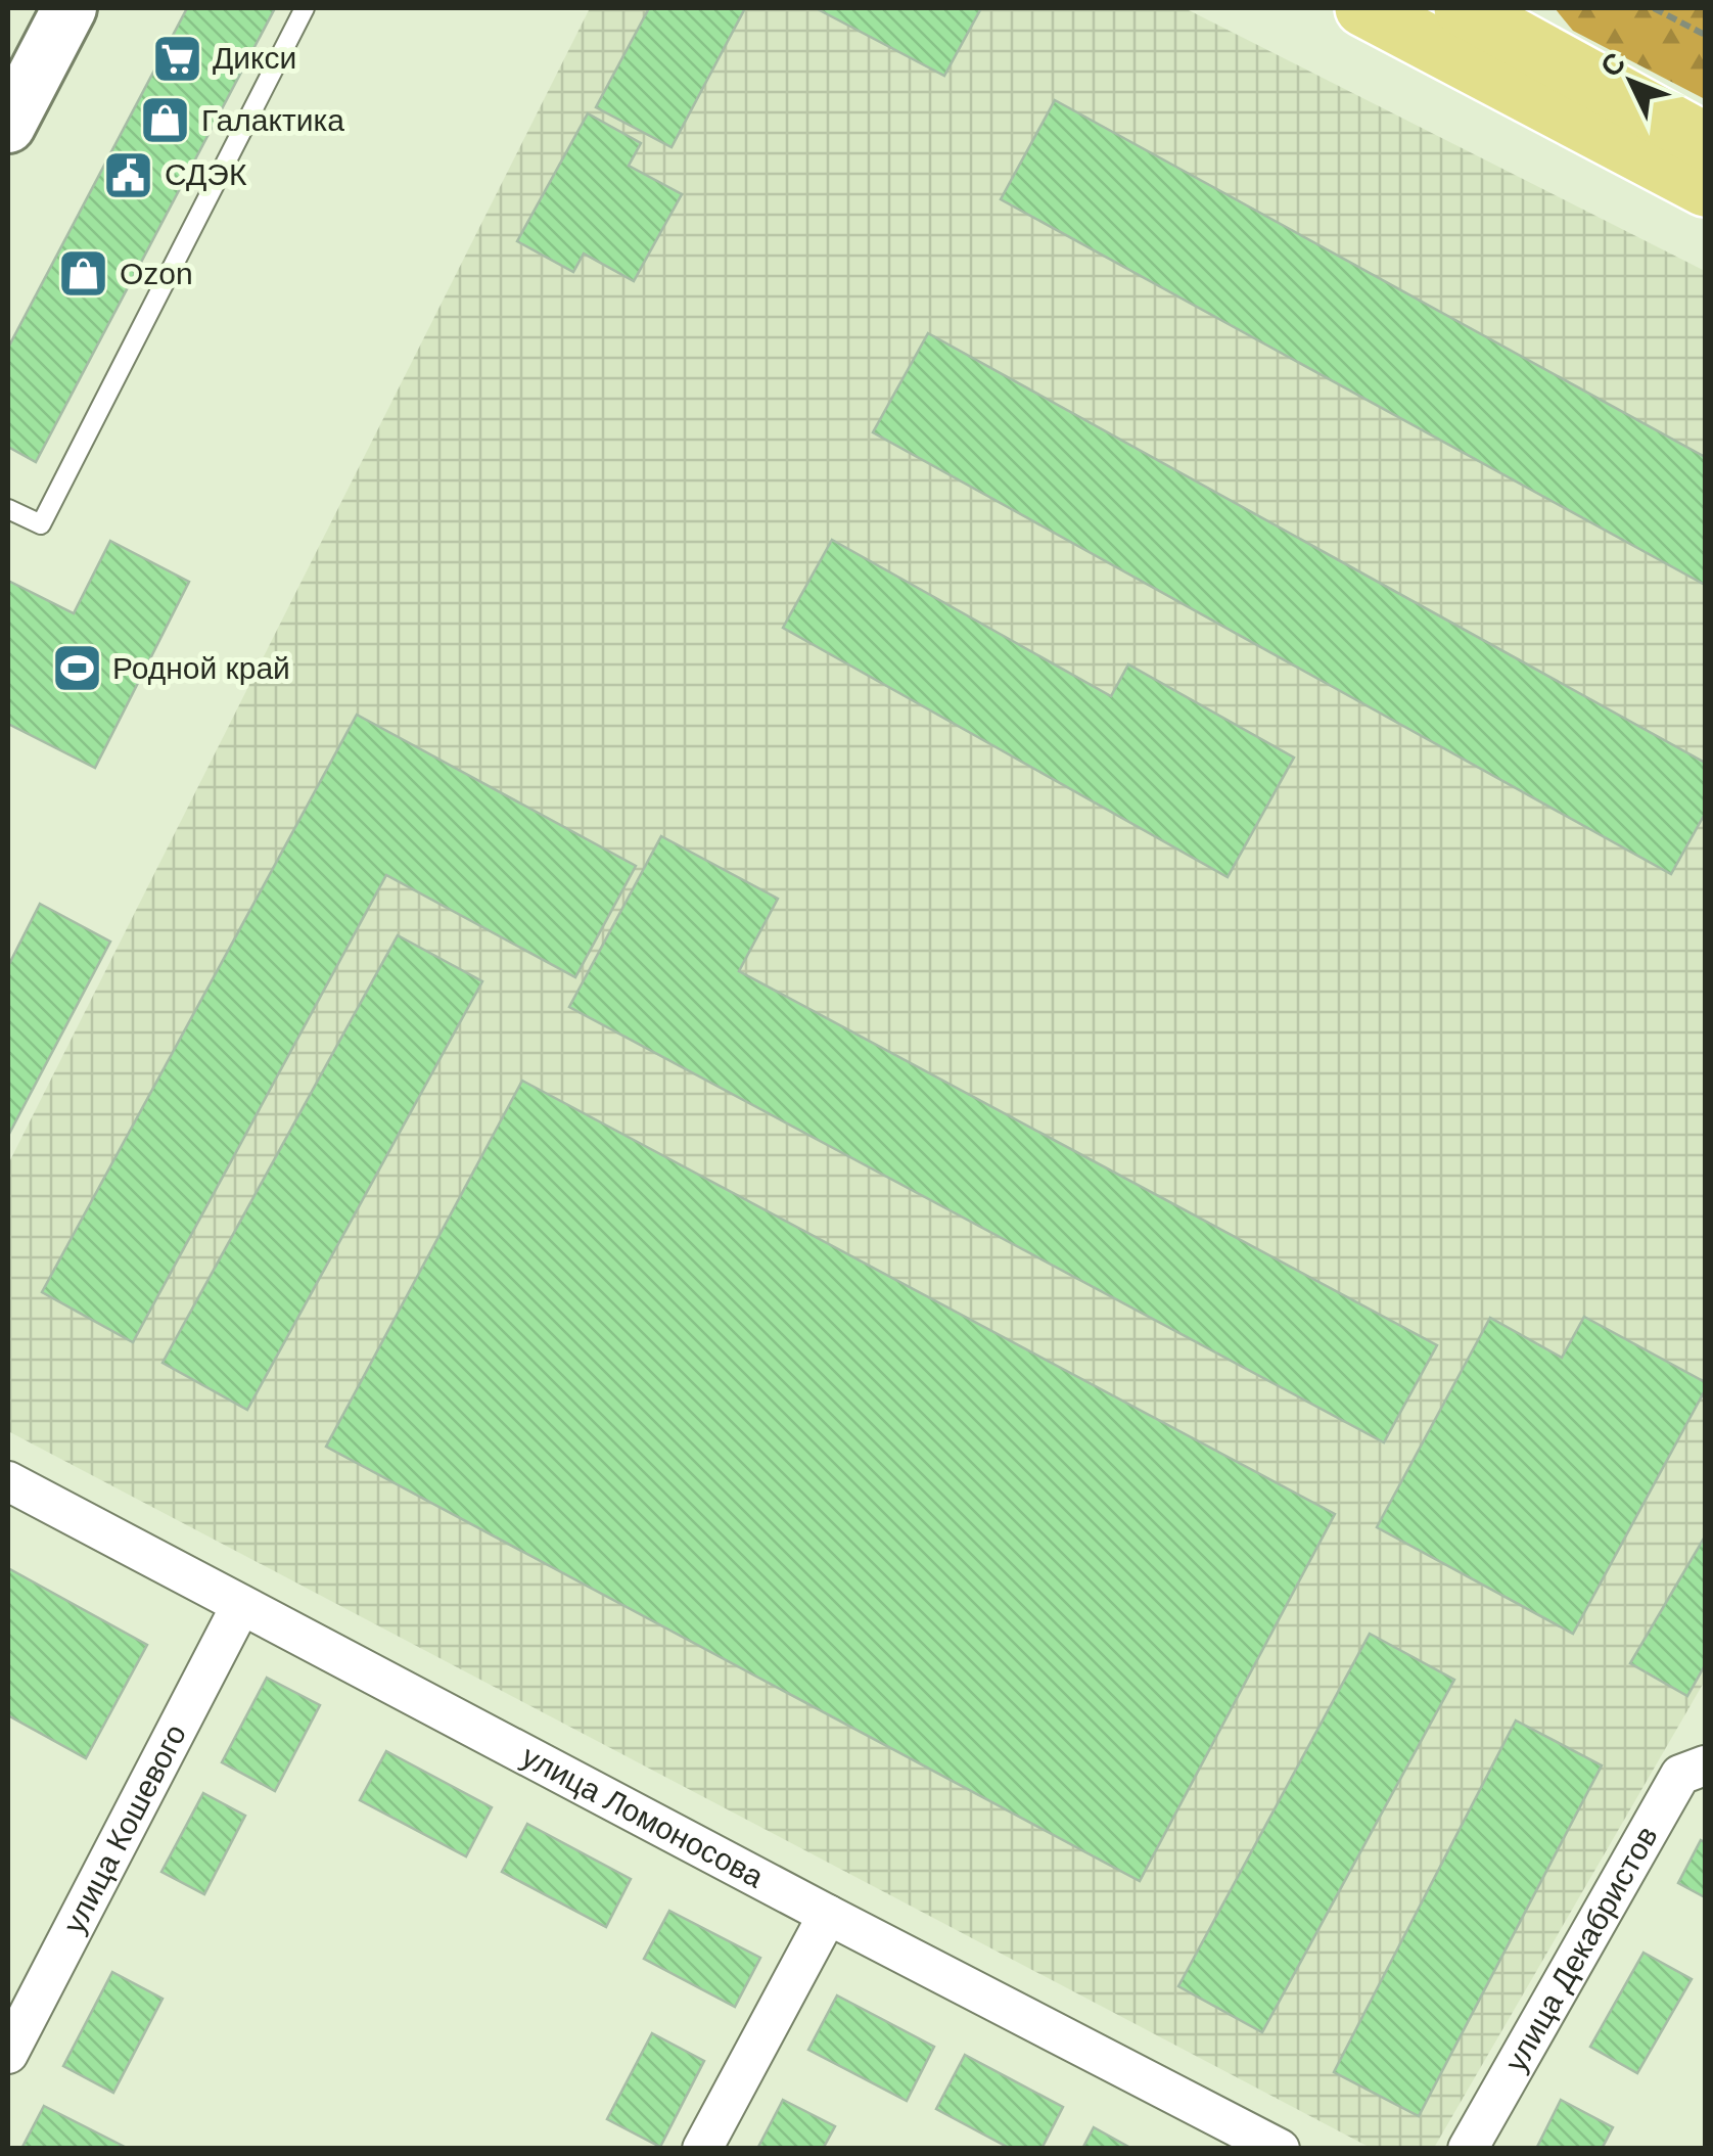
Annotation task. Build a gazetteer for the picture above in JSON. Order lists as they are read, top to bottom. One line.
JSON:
{"streets":{"street":["улица Ломоносова","улица Кошевого","улица Декабристов"]},"crossings":[["улица Ломоносова","улица Кошевого"]],"places":{"supermarket":["Дикси"],"shop":["Галактика","Ozon"],"public building":["СДЭК"],"sports":["Родной край"]},"north":"top left"}
